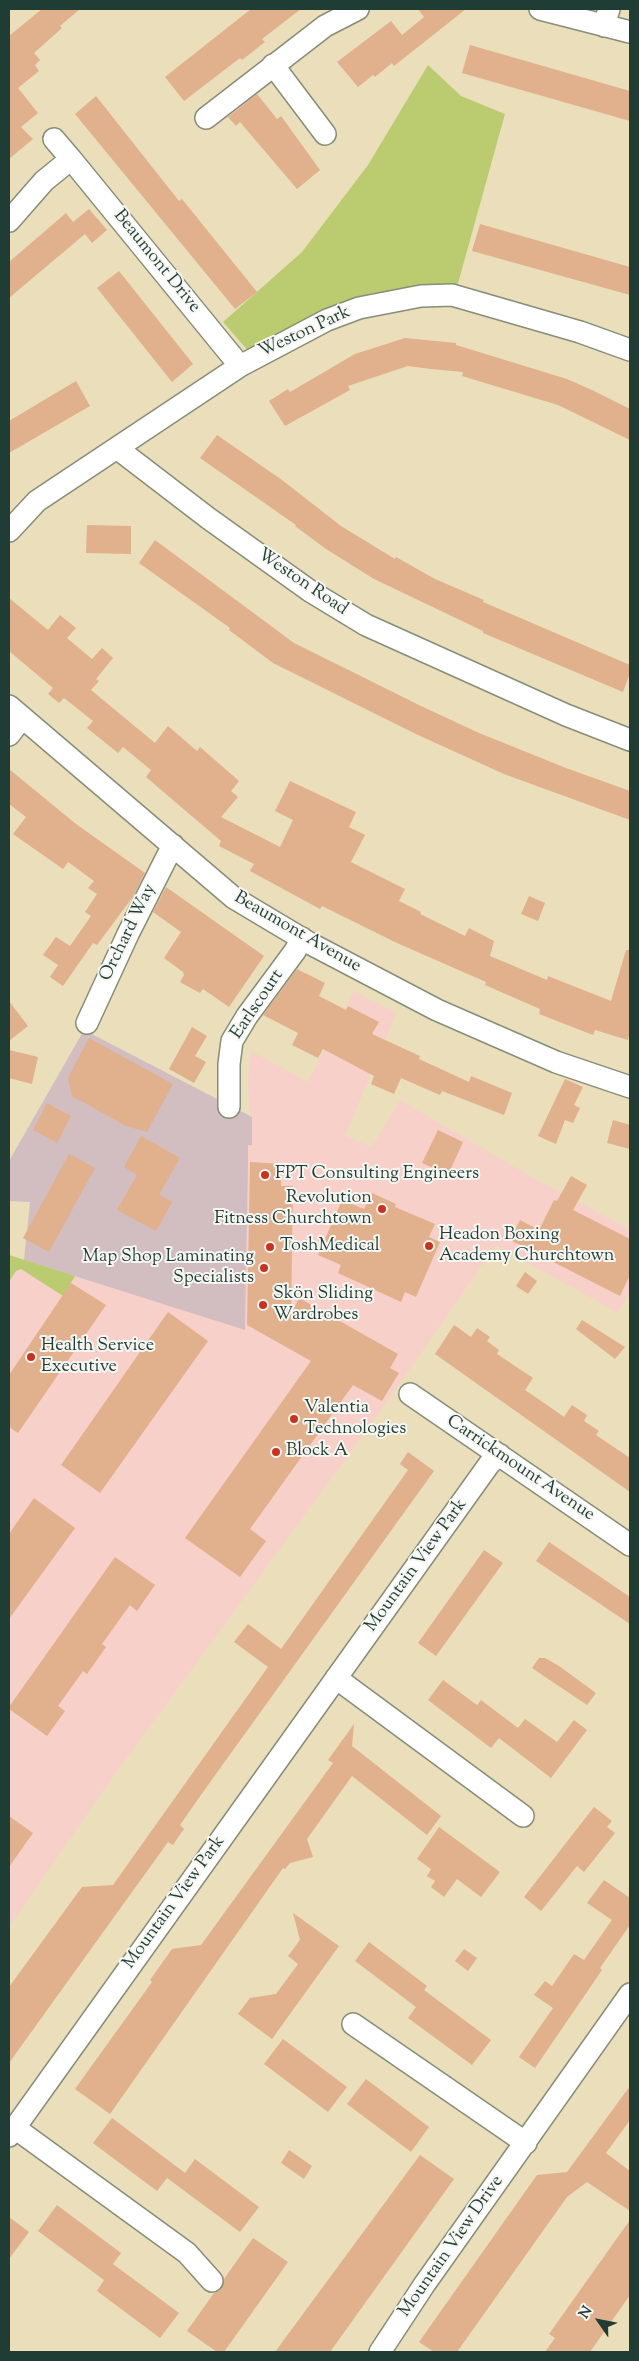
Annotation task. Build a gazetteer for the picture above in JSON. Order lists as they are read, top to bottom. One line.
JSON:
{"streets":{"street":["Beaumont Drive","Weston Park","Weston Road","Orchard Way","Beaumont Avenue","Earlscourt","Carrickmount Avenue","Mountain View Park","Mountain View Drive"]},"crossings":[["Beaumont Drive","Weston Park"],["Weston Park","Weston Road"],["Orchard Way","Beaumont Avenue"],["Beaumont Avenue","Earlscourt"],["Carrickmount Avenue","Mountain View Park"]],"places":["FPT Consulting Engineers","Revolution Fitness Churchtown","Headon Boxing Academy Churchtown","ToshMedical","Map Shop Laminating Specialists","Skön Sliding Wardrobes","Health Service Executive","Valentia Technologies","Block A"],"north":"top left"}
